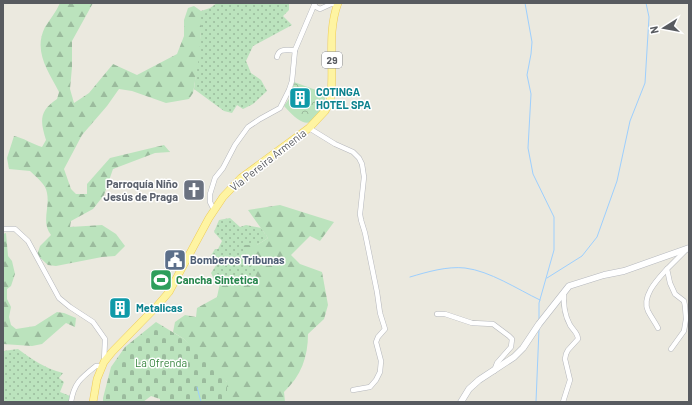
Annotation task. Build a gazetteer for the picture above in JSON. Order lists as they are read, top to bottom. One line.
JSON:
{"streets":{"main road":["29","Vía Pereira Armenia"]},"parks":["La Ofrenda"],"places":{"building":["COTINGA HOTEL SPA","Metalicas"],"church":["Parroquía Niño Jesús de Praga"],"public building":["Bomberos Tribunas"],"sports":["Cancha Sintetica"]},"north":"left"}
